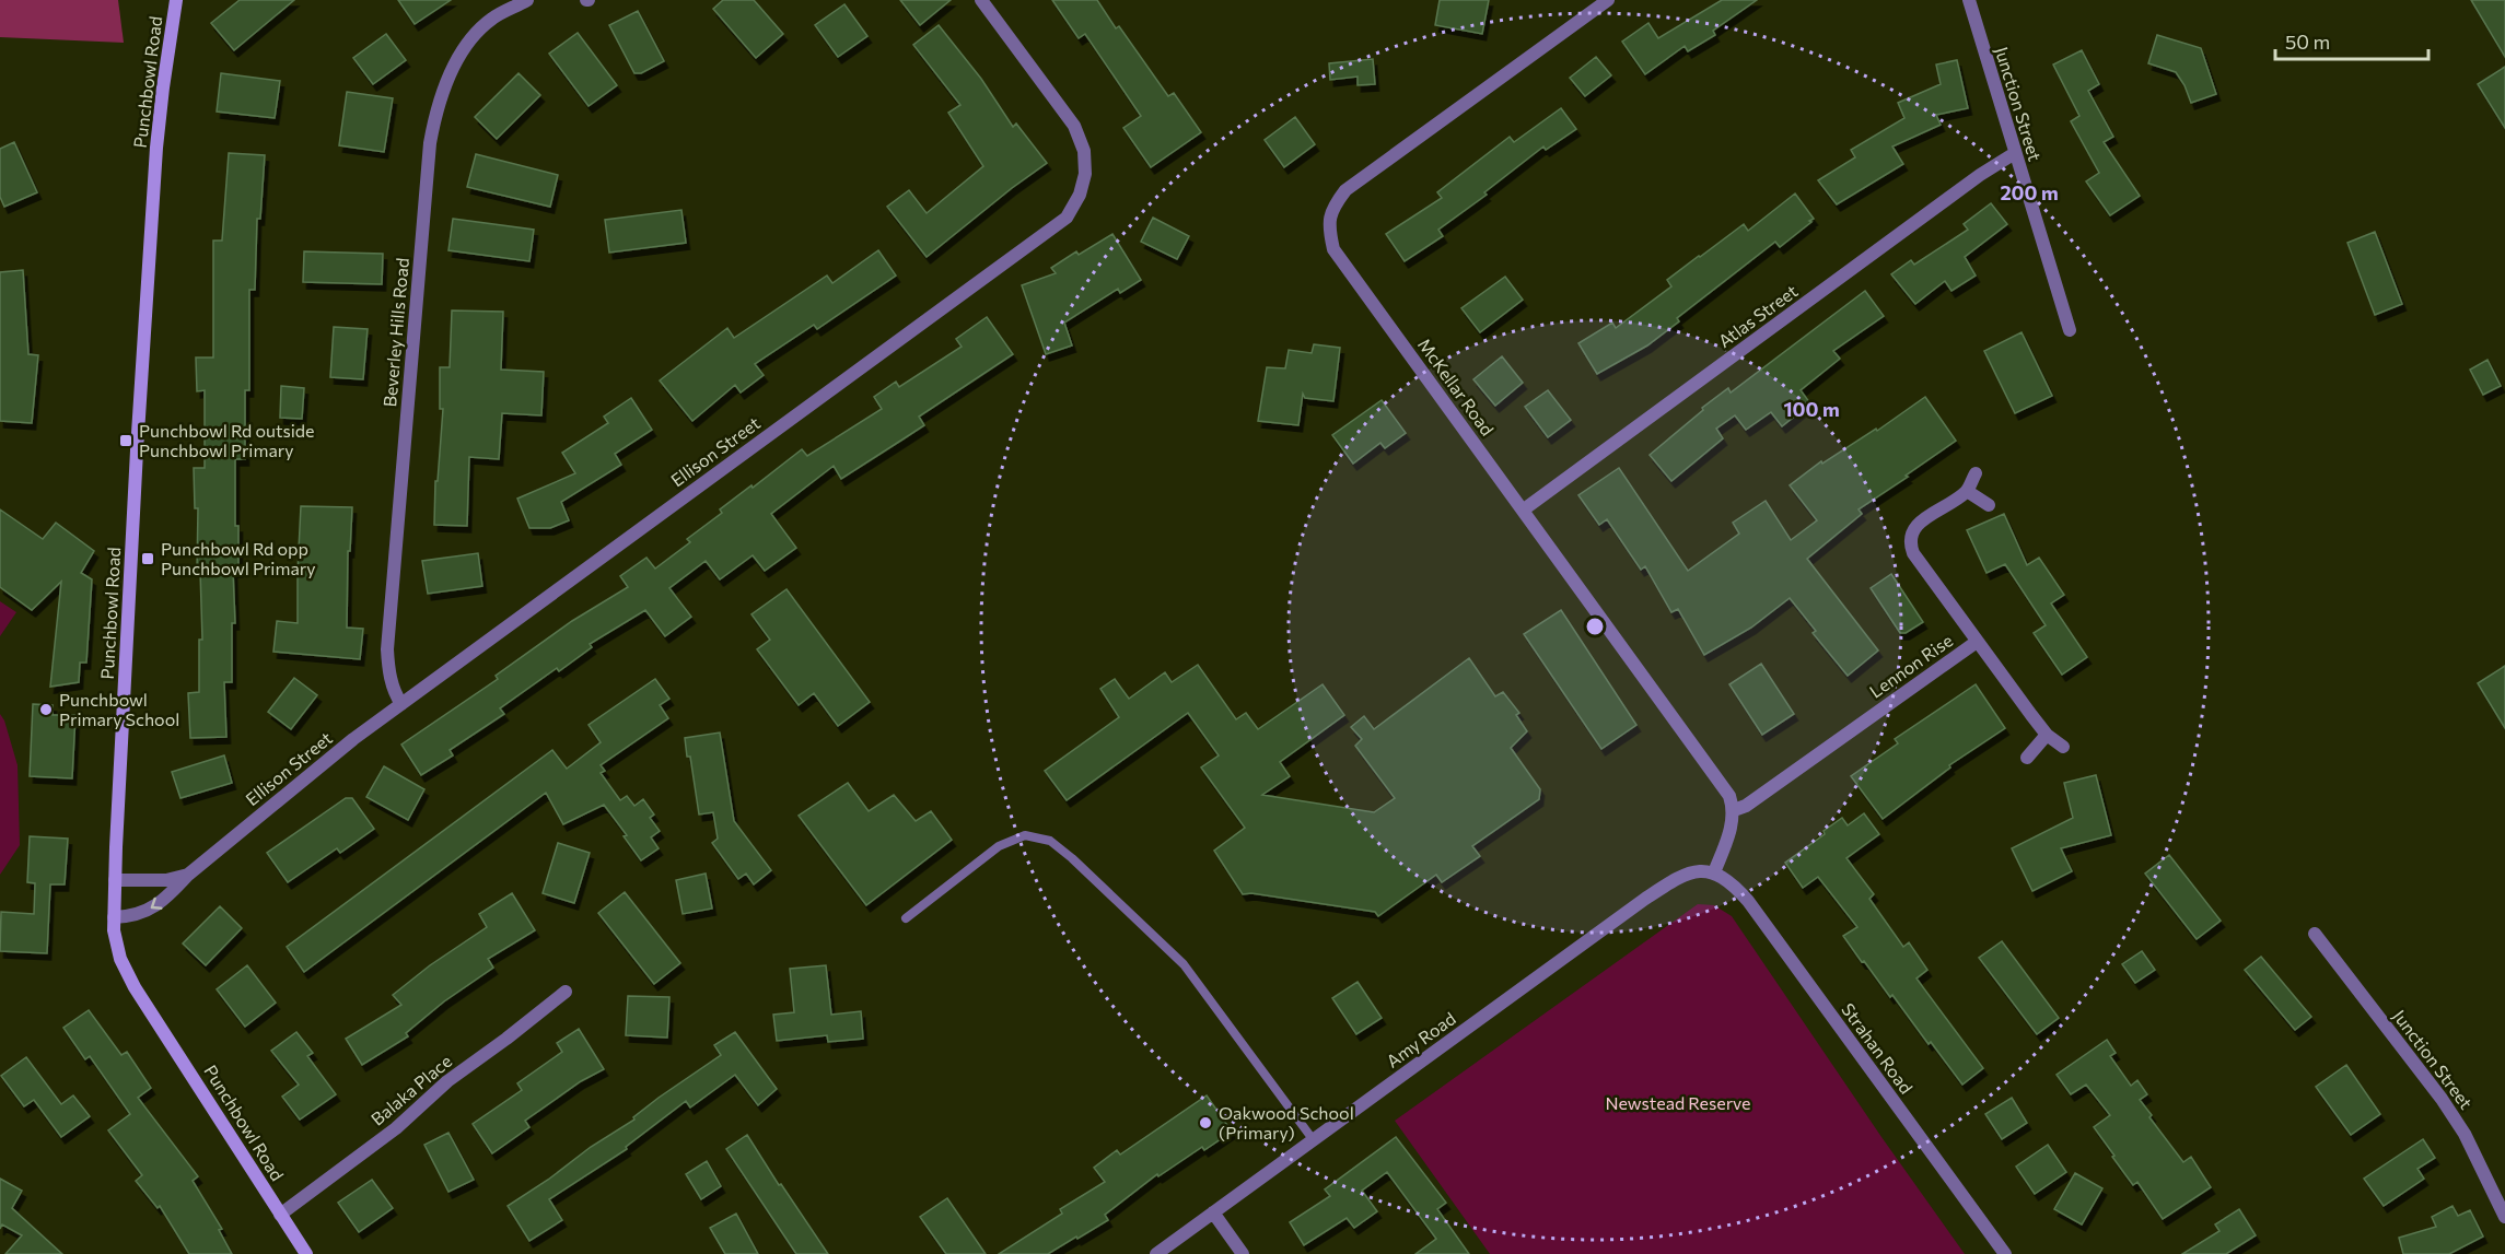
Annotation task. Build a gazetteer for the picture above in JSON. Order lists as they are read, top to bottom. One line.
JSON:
{"streets":{"street":["Punchbowl Road","Junction Street","Atlas Street","Beverley Hills Road","McKellar Road","Ellison Street","Lennon Rise","Amy Road","Strahan Road","Balaka Place"]},"crossings":[["Punchbowl Road","Ellison Street"],["Punchbowl Road","Balaka Place"],["Junction Street","Atlas Street"],["Atlas Street","McKellar Road"],["Beverley Hills Road","Ellison Street"],["McKellar Road","Lennon Rise"],["Amy Road","Strahan Road"]],"parks":["Newstead Reserve"],"places":{"transit":["Punchbowl Rd outside Punchbowl Primary","Punchbowl Rd opp Punchbowl Primary"],"other":["Punchbowl Primary School","Oakwood School (Primary)"]},"scale_bar":"50 m","rings":["200 m","100 m"]}
